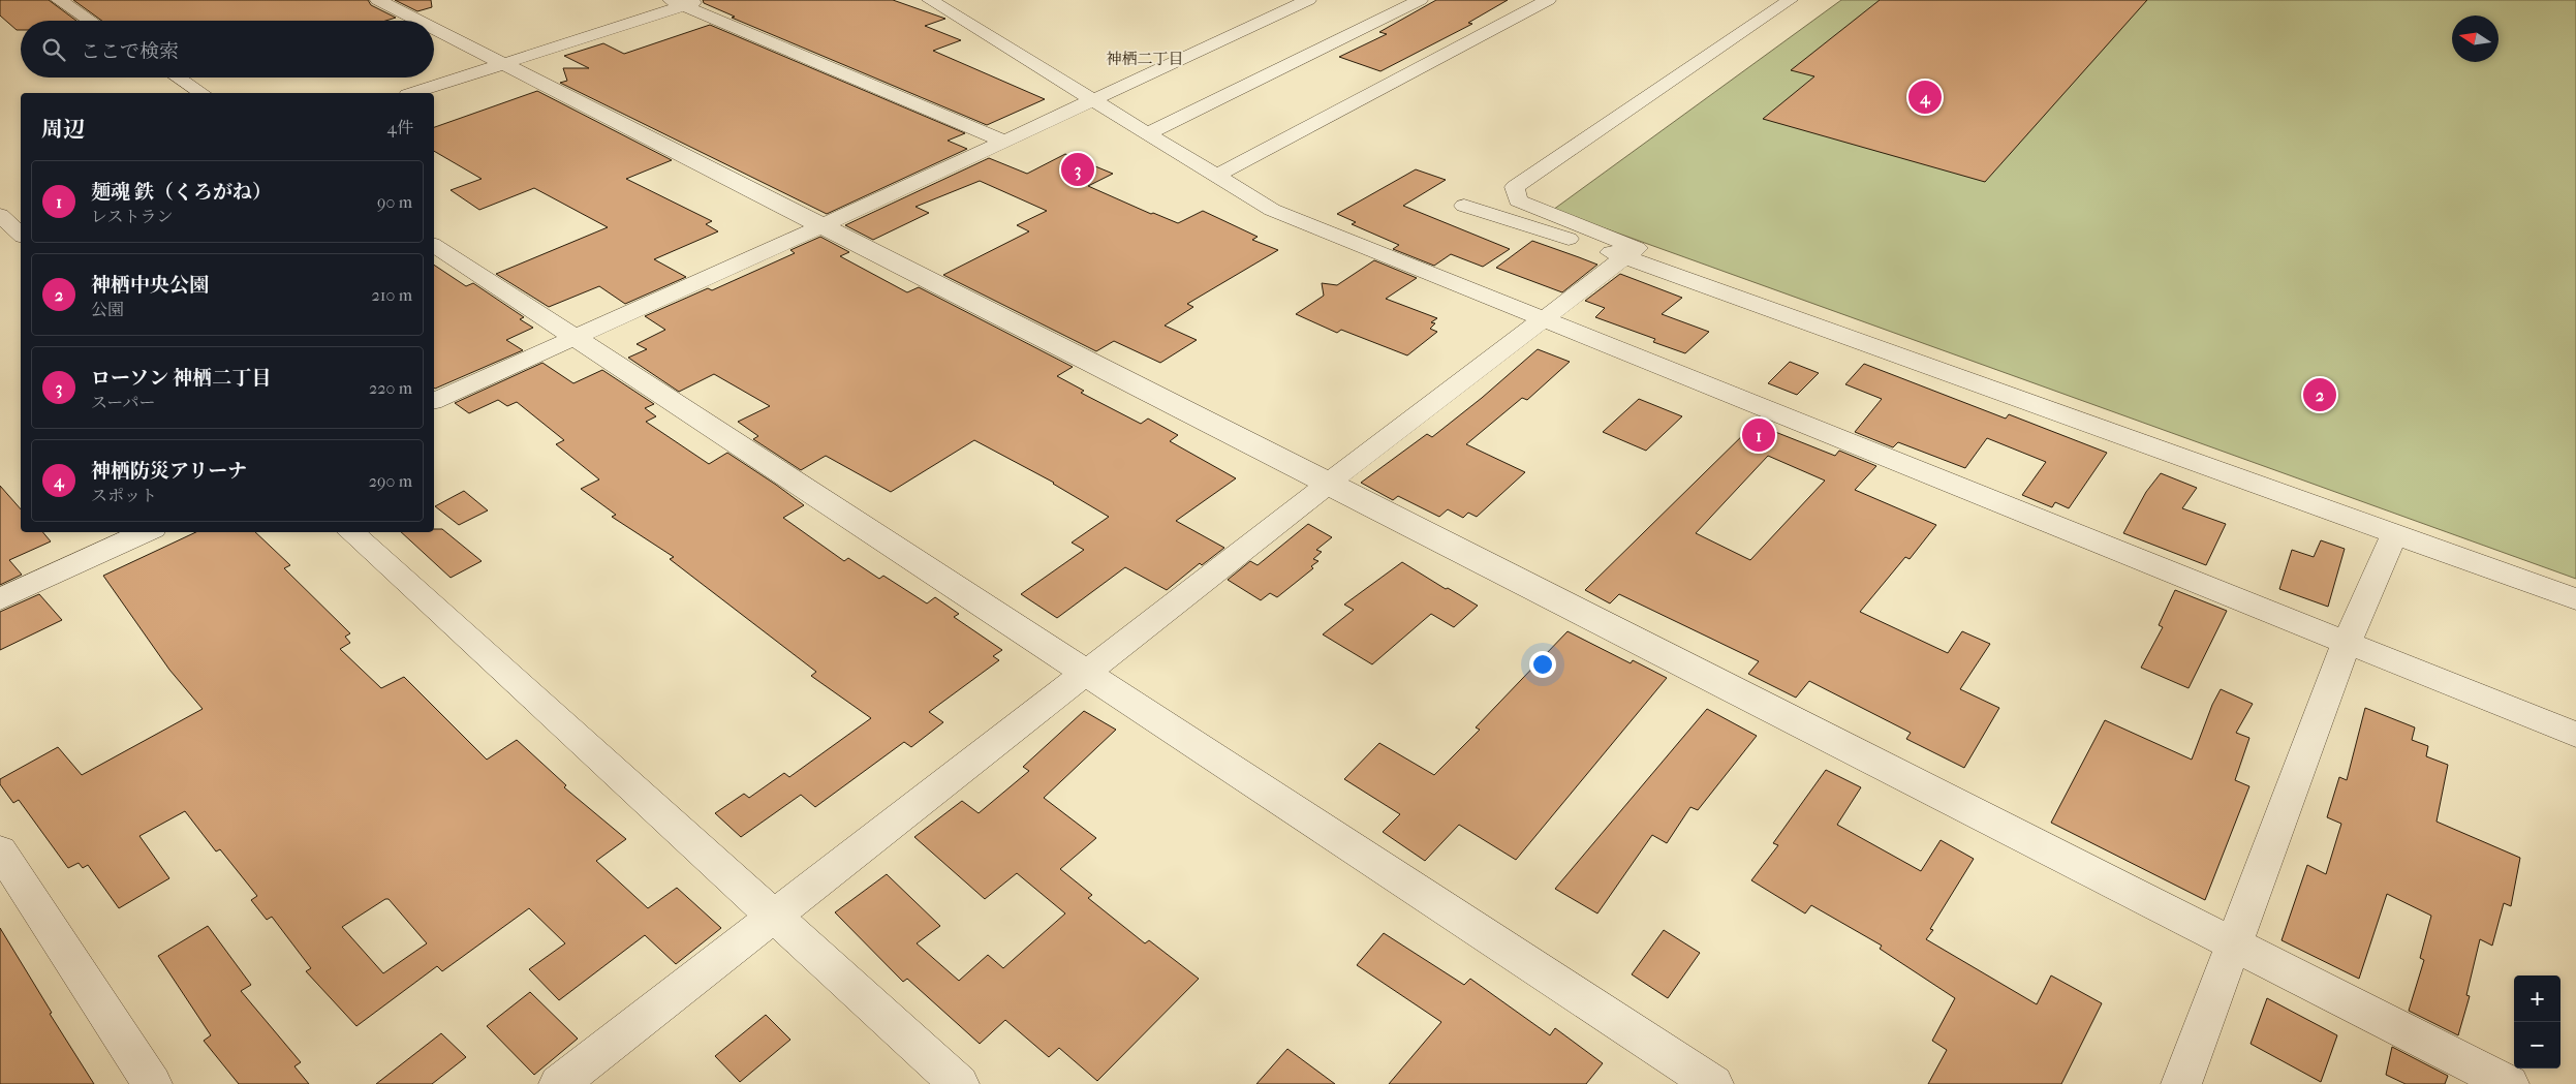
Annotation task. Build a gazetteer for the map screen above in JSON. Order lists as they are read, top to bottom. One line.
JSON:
{"districts":["神栖二丁目"],"north":"left","page":{"search":"ここで検索","pins":["4","3","2","1"],"heading":["周辺","4件"],"list":[{"mark":"1","name":"麺魂 鉄（くろがね）","note":"レストラン","value":"90 m"},{"mark":"2","name":"神栖中央公園","note":"公園","value":"210 m"},{"mark":"3","name":"ローソン 神栖二丁目","note":"スーパー","value":"220 m"},{"mark":"4","name":"神栖防災アリーナ","note":"スポット","value":"290 m"}],"map_buttons":["+","−"]}}
